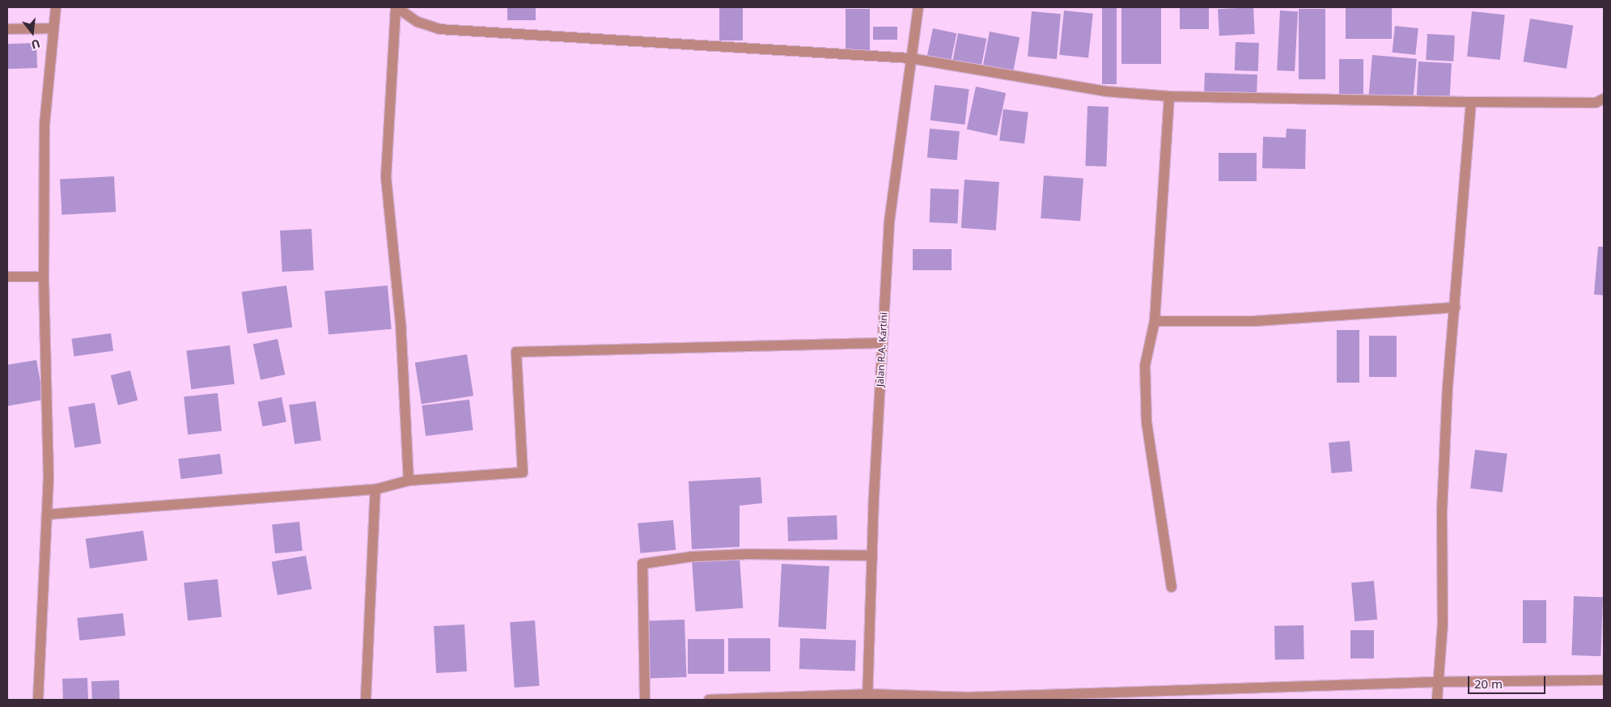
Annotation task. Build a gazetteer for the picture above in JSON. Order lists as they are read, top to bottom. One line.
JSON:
{"streets":{"street":["Jalan R.A. Kartini"]},"scale_bar":"20 m","north":"bottom"}
